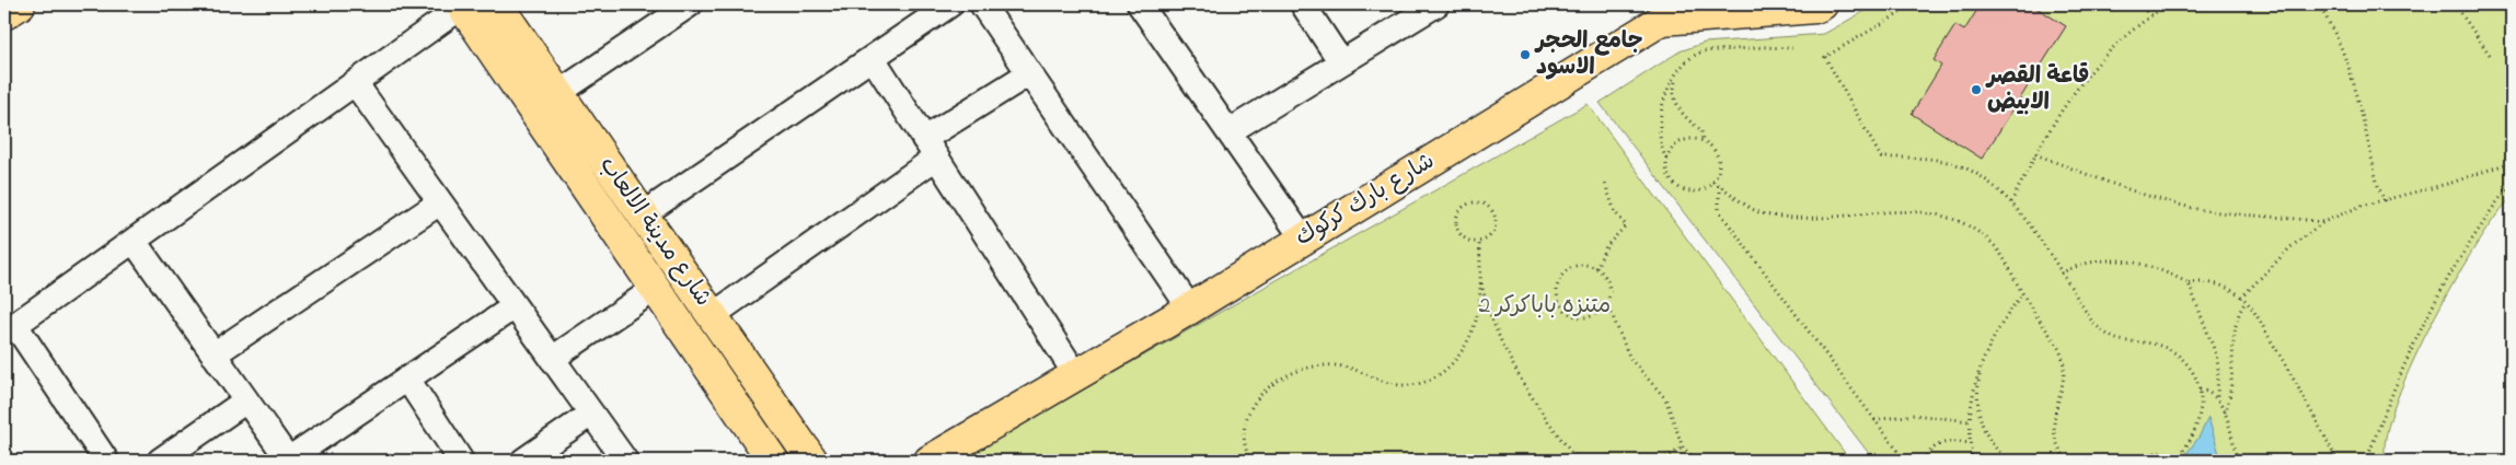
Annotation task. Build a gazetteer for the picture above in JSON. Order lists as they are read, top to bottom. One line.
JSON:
{"streets":{"main road":["شارع بارك كركوك","شارع مدينة الالعاب"]},"parks":["متنزه باباكركر 2"],"places":["جامع الحجر الاسود","قاعة القصر الابيض"]}
